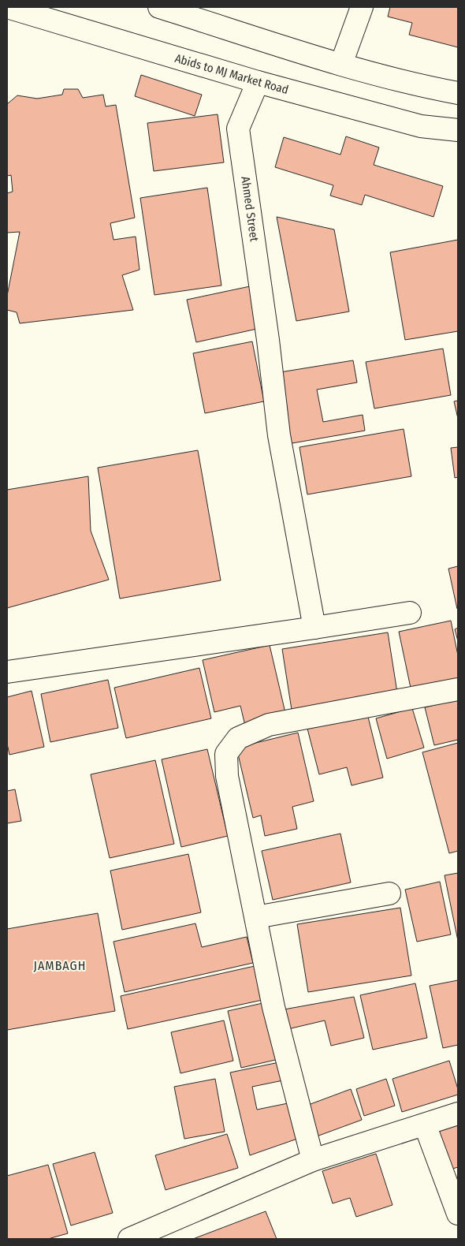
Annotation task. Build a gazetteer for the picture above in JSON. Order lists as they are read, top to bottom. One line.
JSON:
{"streets":{"street":["Abids to MJ Market Road","Ahmed Street"]},"crossings":[["Abids to MJ Market Road","Ahmed Street"]],"districts":["JAMBAGH"]}
